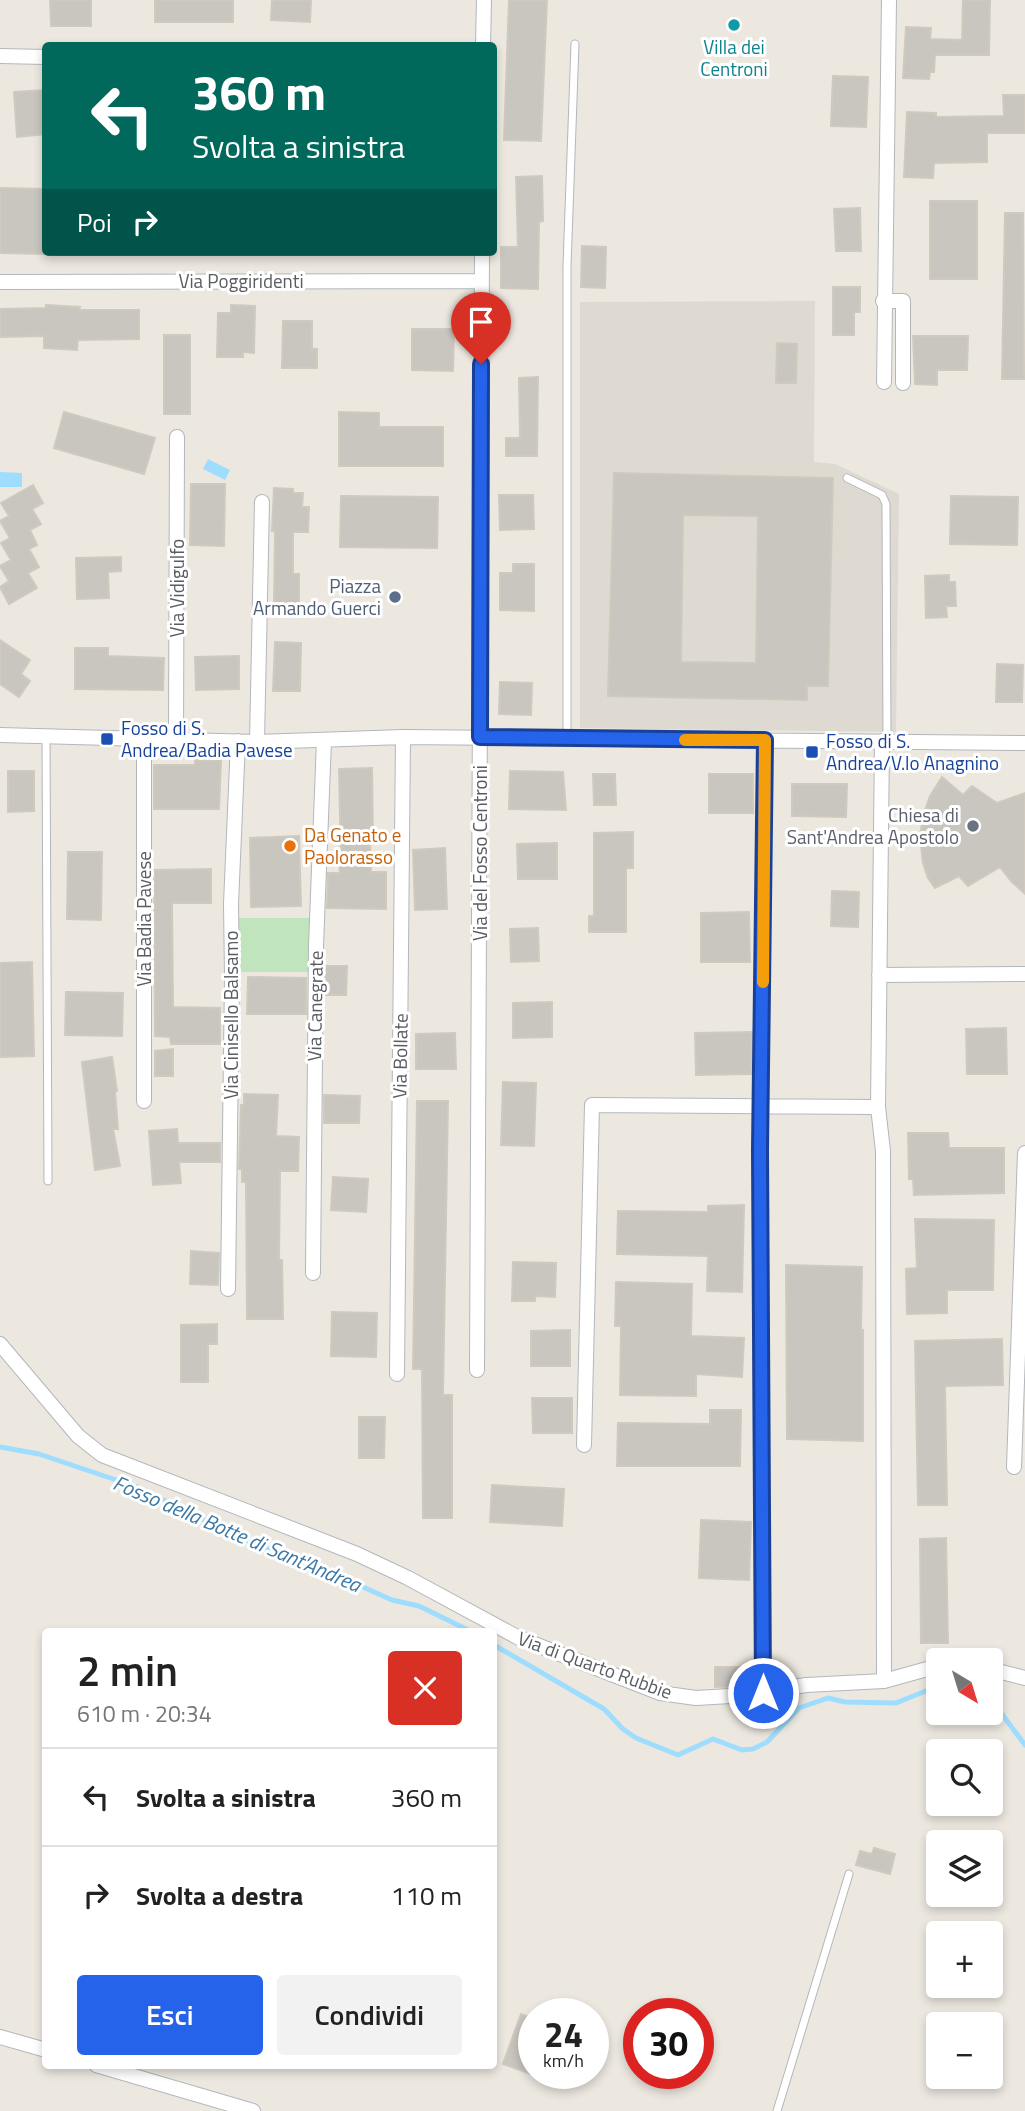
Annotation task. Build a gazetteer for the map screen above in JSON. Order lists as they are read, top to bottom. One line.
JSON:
{"streets":{"street":["Via Poggiridenti","Via Vidigulfo","Via del Fosso Centroni","Via Badia Pavese","Via Canegrate","Via Cinisello Balsamo","Via Bollate","Via di Quarto Rubbie"]},"crossings":[["Via Poggiridenti","Via del Fosso Centroni"]],"water":["Fosso della Botte di Sant'Andrea"],"places":{"other":["Villa dei Centroni","Piazza Armando Guerci","Chiesa di Sant'Andrea Apostolo","Da Genato e Paolorasso"],"transit":["Fosso di S. Andrea/Badia Pavese","Fosso di S. Andrea/V.lo Anagnino"]},"north":"bottom right","page":{"turn":["360 m","Svolta a sinistra"],"then":"Poi","heading":["2 min","610 m · 20:34"],"map_buttons":["+","−"],"list":[{"name":"Svolta a sinistra","value":"360 m"},{"name":"Svolta a destra","value":"110 m"}],"buttons":["Esci","Condividi"],"speed":"24 km/h","limit":"30"}}
